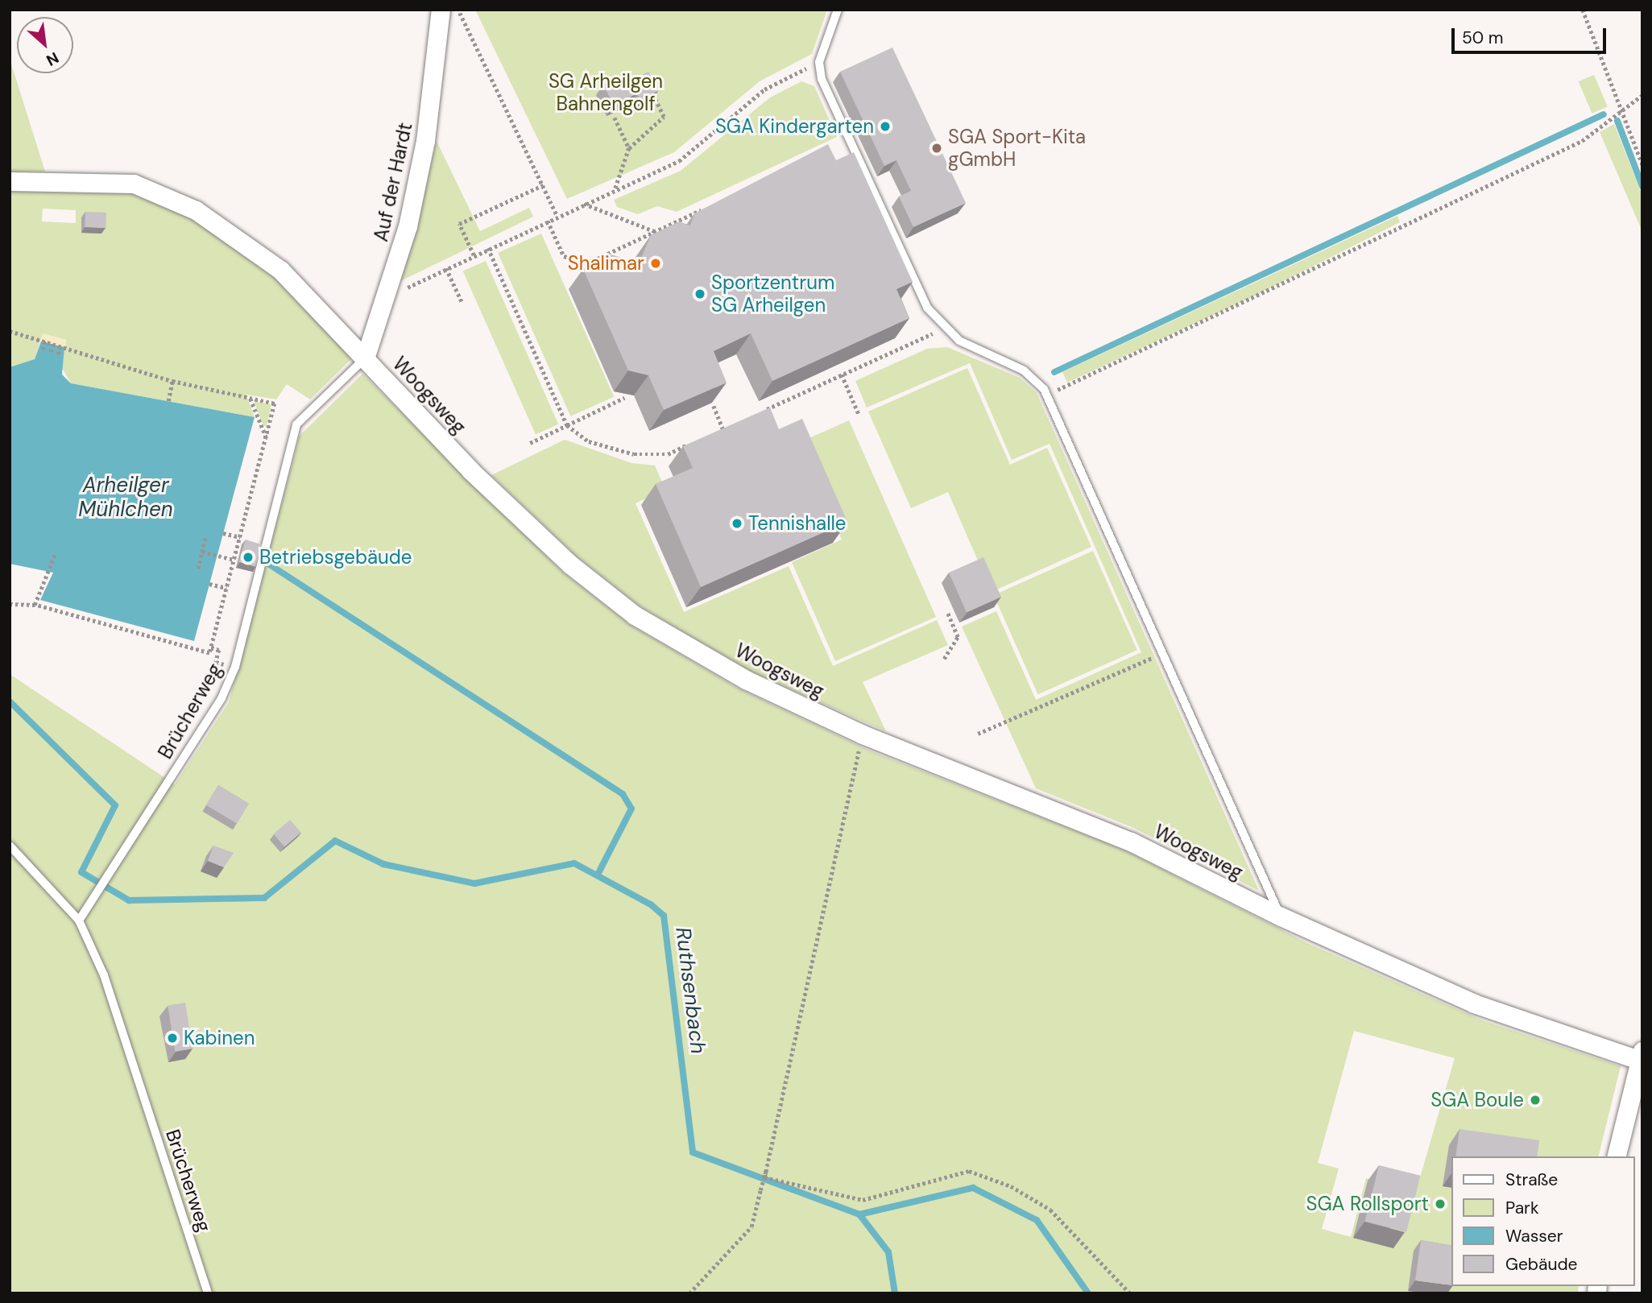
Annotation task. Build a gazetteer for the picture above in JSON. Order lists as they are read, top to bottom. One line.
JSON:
{"streets":{"street":["Auf der Hardt","Woogsweg"],"lane":["Brücherweg"]},"crossings":[["Auf der Hardt","Woogsweg"],["Auf der Hardt","Brücherweg"],["Woogsweg","Brücherweg"]],"water":["Arheilger Mühlchen","Ruthsenbach"],"parks":["SG Arheilgen Bahnengolf"],"places":["SGA Kindergarten","SGA Sport-Kita gGmbH","Shalimar","Sportzentrum SG Arheilgen","Tennishalle","Betriebsgebäude","Kabinen","SGA Boule","SGA Rollsport"],"legend":["Straße","Park","Wasser","Gebäude"],"scale_bar":"50 m","north":"bottom right"}
